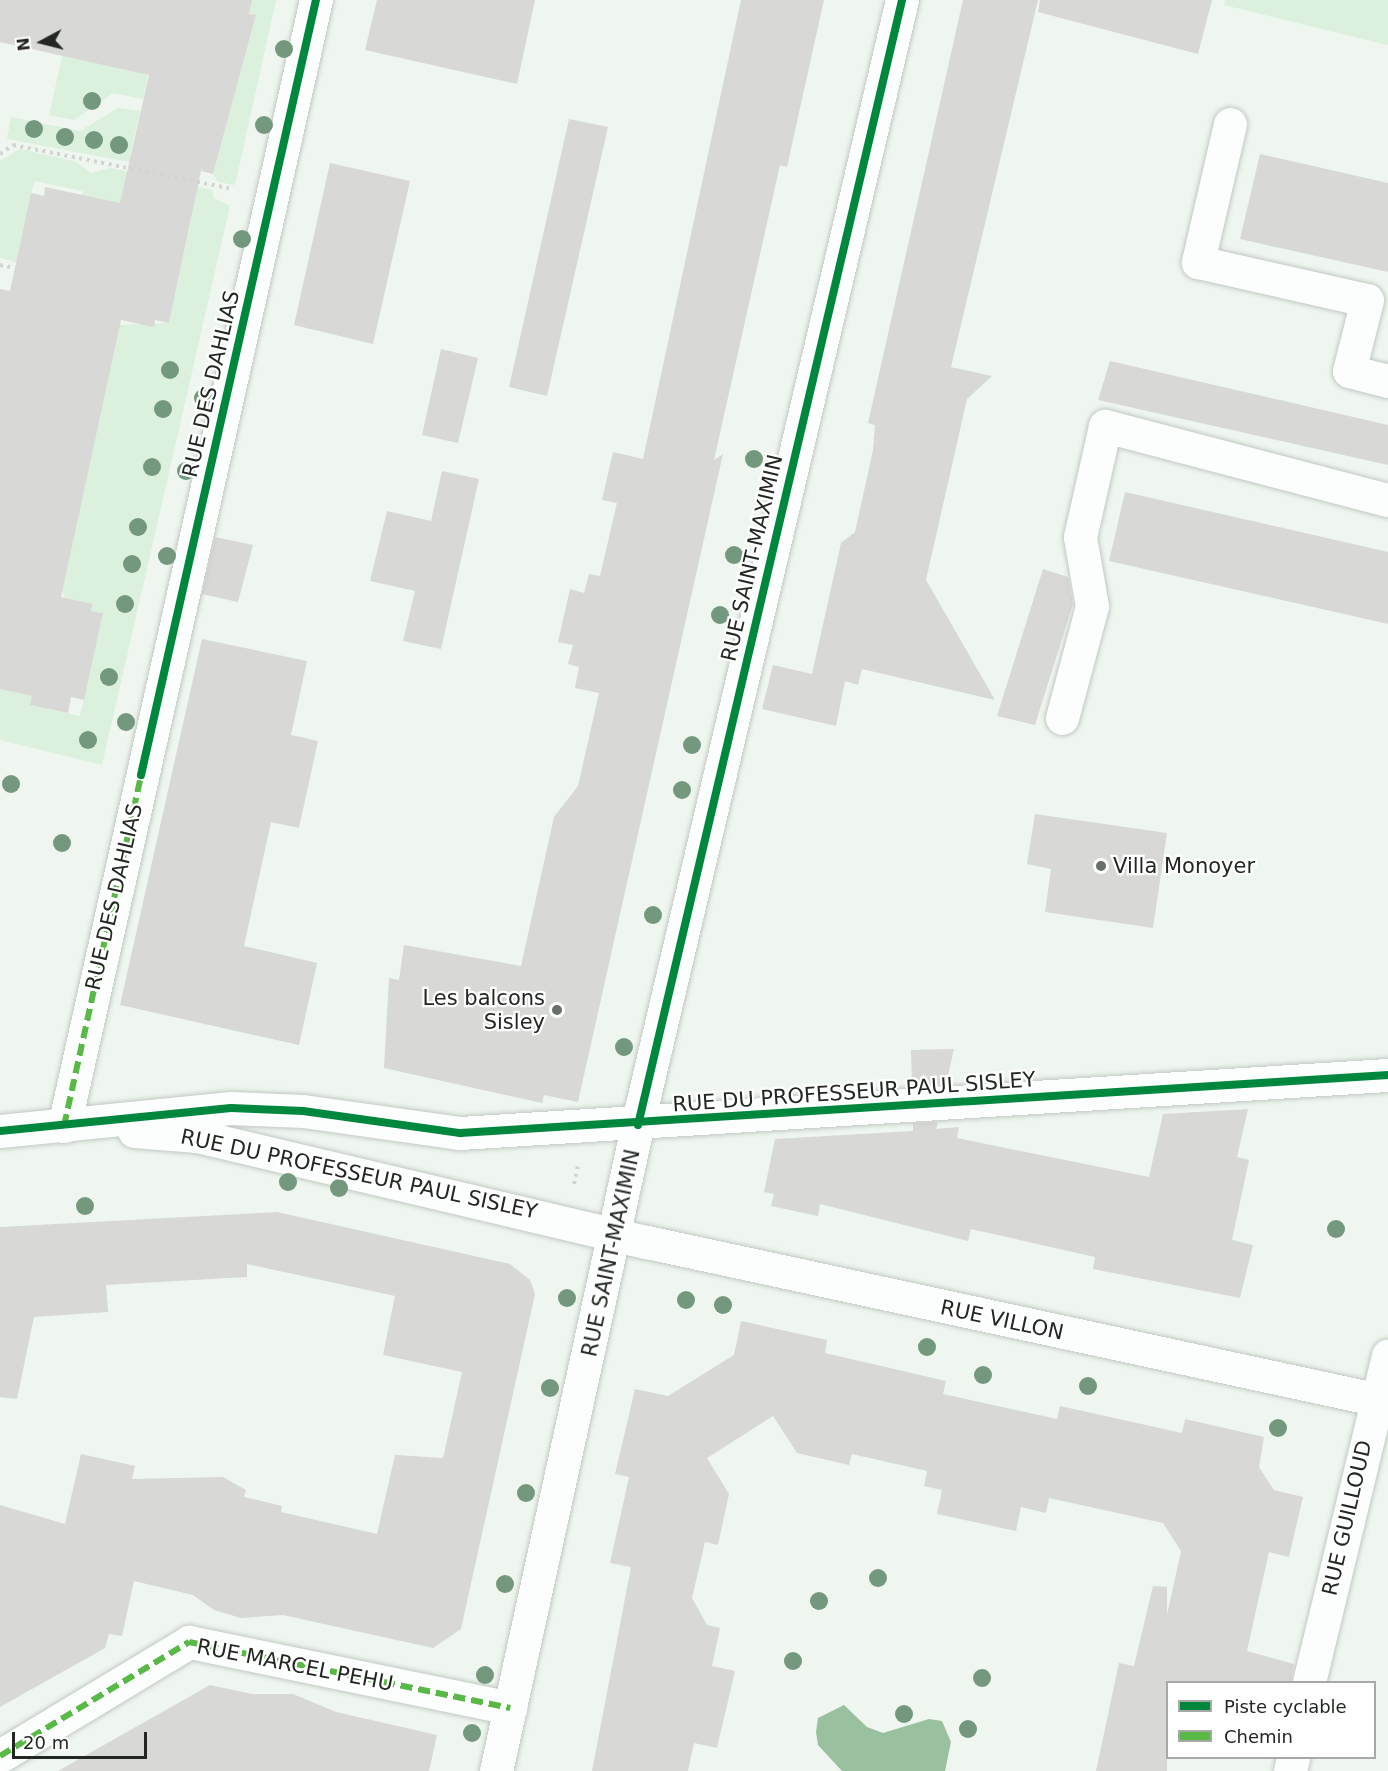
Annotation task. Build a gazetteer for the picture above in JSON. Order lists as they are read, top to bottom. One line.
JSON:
{"streets":{"street":["RUE DES DAHLIAS","RUE SAINT-MAXIMIN","RUE DU PROFESSEUR PAUL SISLEY","RUE VILLON","RUE GUILLOUD","RUE MARCEL PEHU"]},"crossings":[["RUE DES DAHLIAS","RUE DU PROFESSEUR PAUL SISLEY"],["RUE SAINT-MAXIMIN","RUE DU PROFESSEUR PAUL SISLEY"],["RUE SAINT-MAXIMIN","RUE VILLON"],["RUE SAINT-MAXIMIN","RUE MARCEL PEHU"],["RUE DU PROFESSEUR PAUL SISLEY","RUE VILLON"],["RUE VILLON","RUE GUILLOUD"]],"places":["Villa Monoyer","Les balcons Sisley"],"legend":["Piste cyclable","Chemin"],"scale_bar":"20 m","north":"left"}
